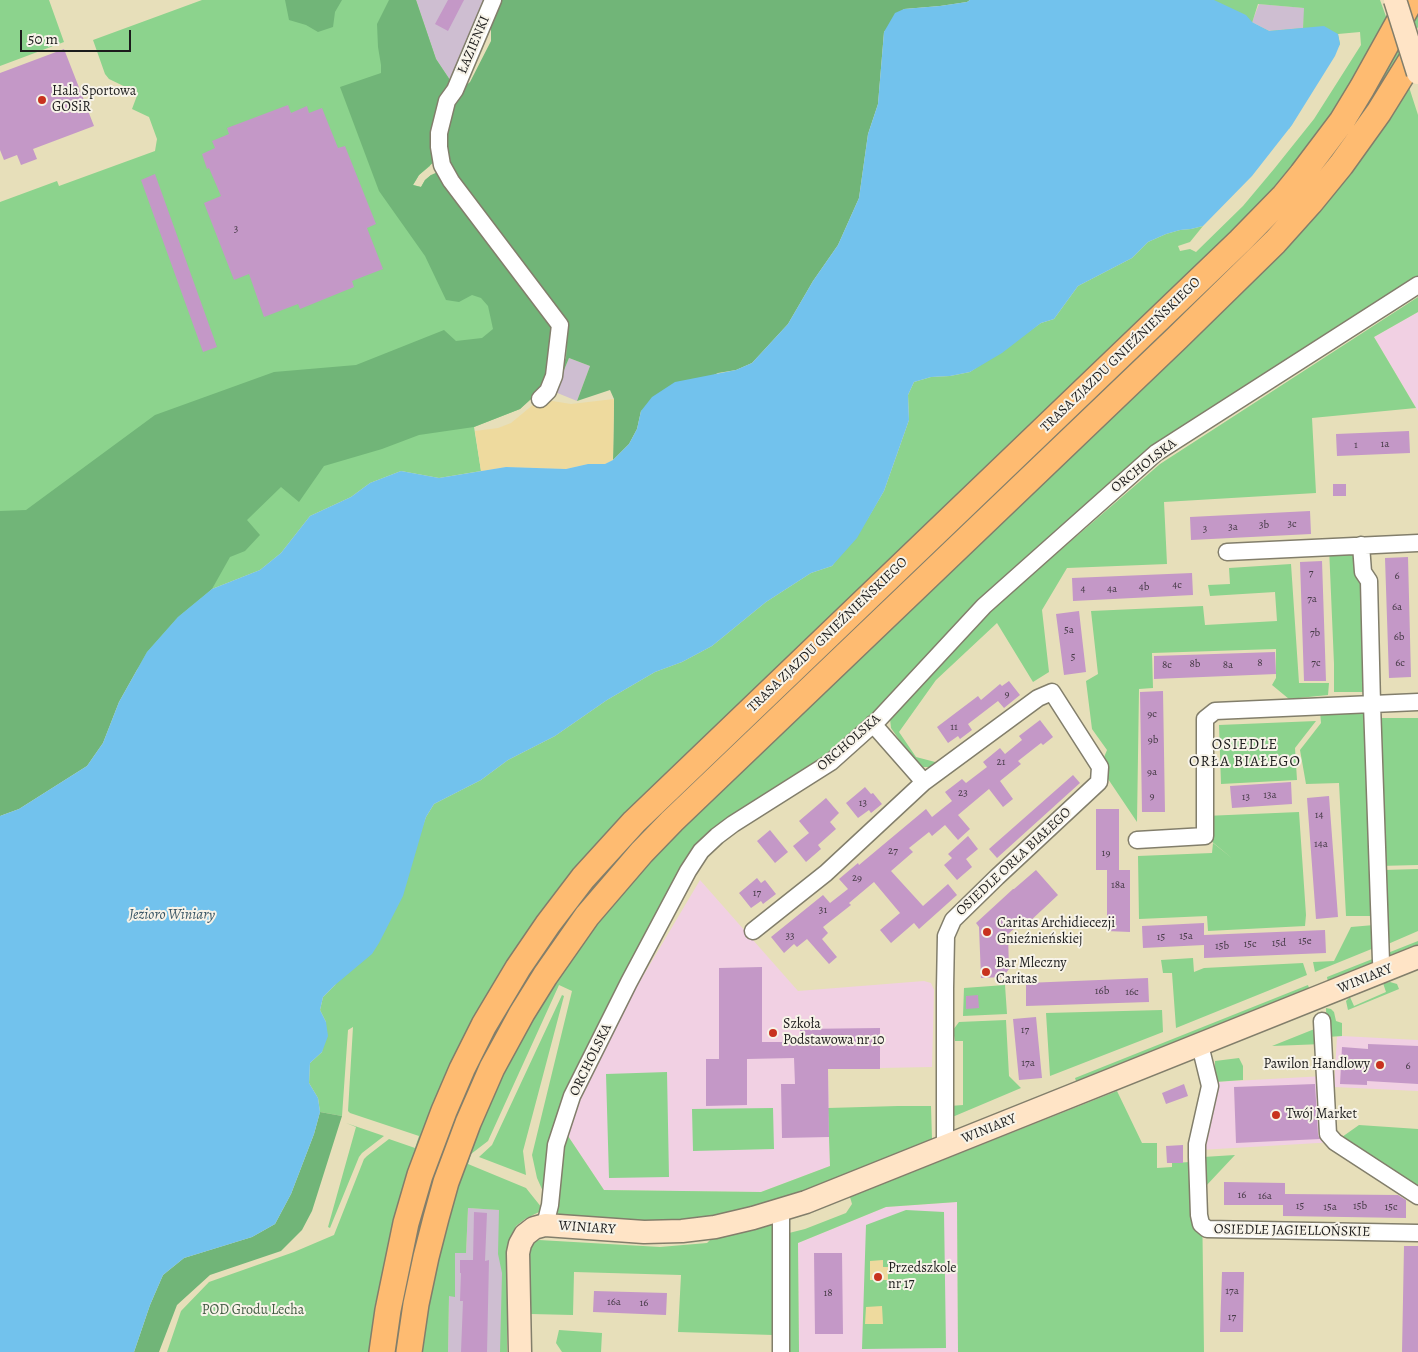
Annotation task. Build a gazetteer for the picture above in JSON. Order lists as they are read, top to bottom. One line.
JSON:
{"streets":{"main road":["TRASA ZJAZDU GNIEŹNIEŃSKIEGO"],"street":["ŁAZIENKI","ORCHOLSKA","OSIEDLE ORŁA BIAŁEGO","WINIARY","OSIEDLE JAGIELLOŃSKIE"]},"crossings":[["ORCHOLSKA","WINIARY"],["OSIEDLE ORŁA BIAŁEGO","WINIARY"],["WINIARY","OSIEDLE JAGIELLOŃSKIE"]],"districts":["OSIEDLE ORŁA BIAŁEGO"],"water":["Jezioro Winiary"],"parks":["POD Grodu Lecha"],"places":["Hala Sportowa GOSiR","Caritas Archidiecezji Gnieźnieńskiej","Bar Mleczny Caritas","Szkoła Podstawowa nr 10","Pawilon Handlowy","Twój Market","Przedszkole nr 17"],"house_numbers":["3","1a","1","3c","3b","3a","3","7","6","4c","4b","4","4a","7a","6a","5a","7b","6b","5","8","7c","6c","8b","8c","8a","9","9c","11","9b","21","9a","23","13a","9","13","13","14","14a","27","19","29","18a","17","31","33","15a","15","15e","15d","15c","15b","16b","16c","17","17a","6","16","16a","15","15b","15a","15c","17a","18","16a","16","17"],"scale_bar":"50 m"}
